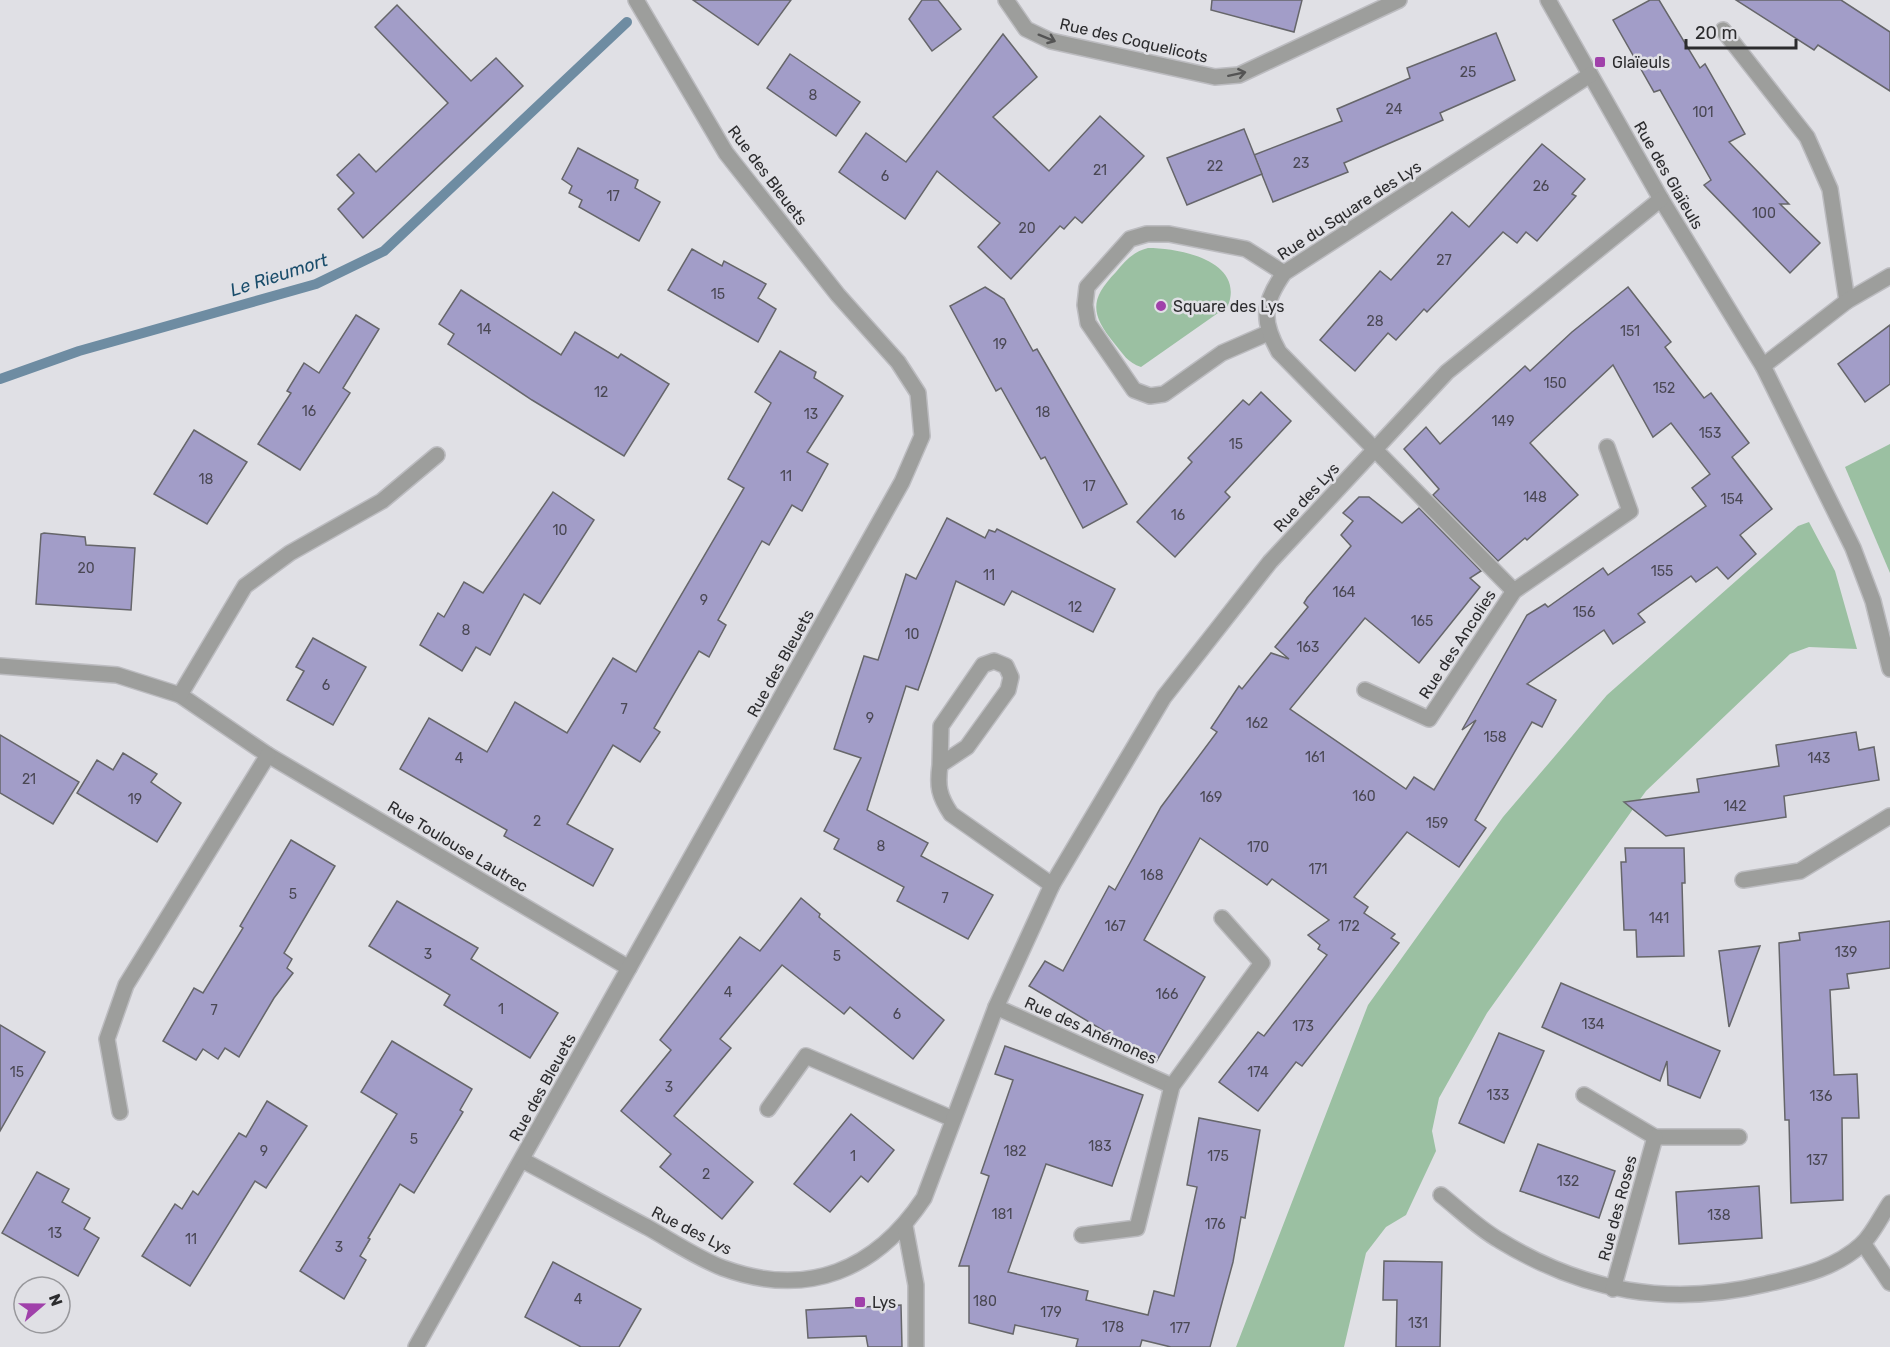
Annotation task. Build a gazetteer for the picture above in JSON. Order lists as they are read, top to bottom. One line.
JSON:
{"streets":{"street":["Rue des Coquelicots","Rue des Bleuets","Rue des Glaïeuls","Rue du Square des Lys","Rue des Lys","Rue des Ancolies","Rue Toulouse Lautrec","Rue des Anémones","Rue des Roses"]},"crossings":[["Rue des Bleuets","Rue des Lys"],["Rue des Bleuets","Rue Toulouse Lautrec"],["Rue des Glaïeuls","Rue du Square des Lys"],["Rue des Glaïeuls","Rue des Lys"],["Rue des Lys","Rue des Ancolies"],["Rue des Lys","Rue des Anémones"]],"one_way":["Rue des Coquelicots"],"water":["Le Rieumort"],"places":{"transit":["Glaïeuls","Lys"],"other":["Square des Lys"]},"house_numbers":["25","8","24","101","23","22","21","6","26","17","100","20","27","15","28","14","151","19","150","152","12","16","18","13","149","153","15","11","18","17","148","154","16","10","20","155","11","164","9","12","156","165","8","10","163","6","7","9","162","158","161","4","143","21","160","169","19","142","2","159","8","170","171","168","5","7","141","167","172","139","3","5","4","166","1","7","6","134","173","15","174","3","133","136","5","183","9","182","1","175","137","2","132","181","138","176","13","11","3","4","180","179","131","178","177"],"scale_bar":"20 m","north":"right"}
